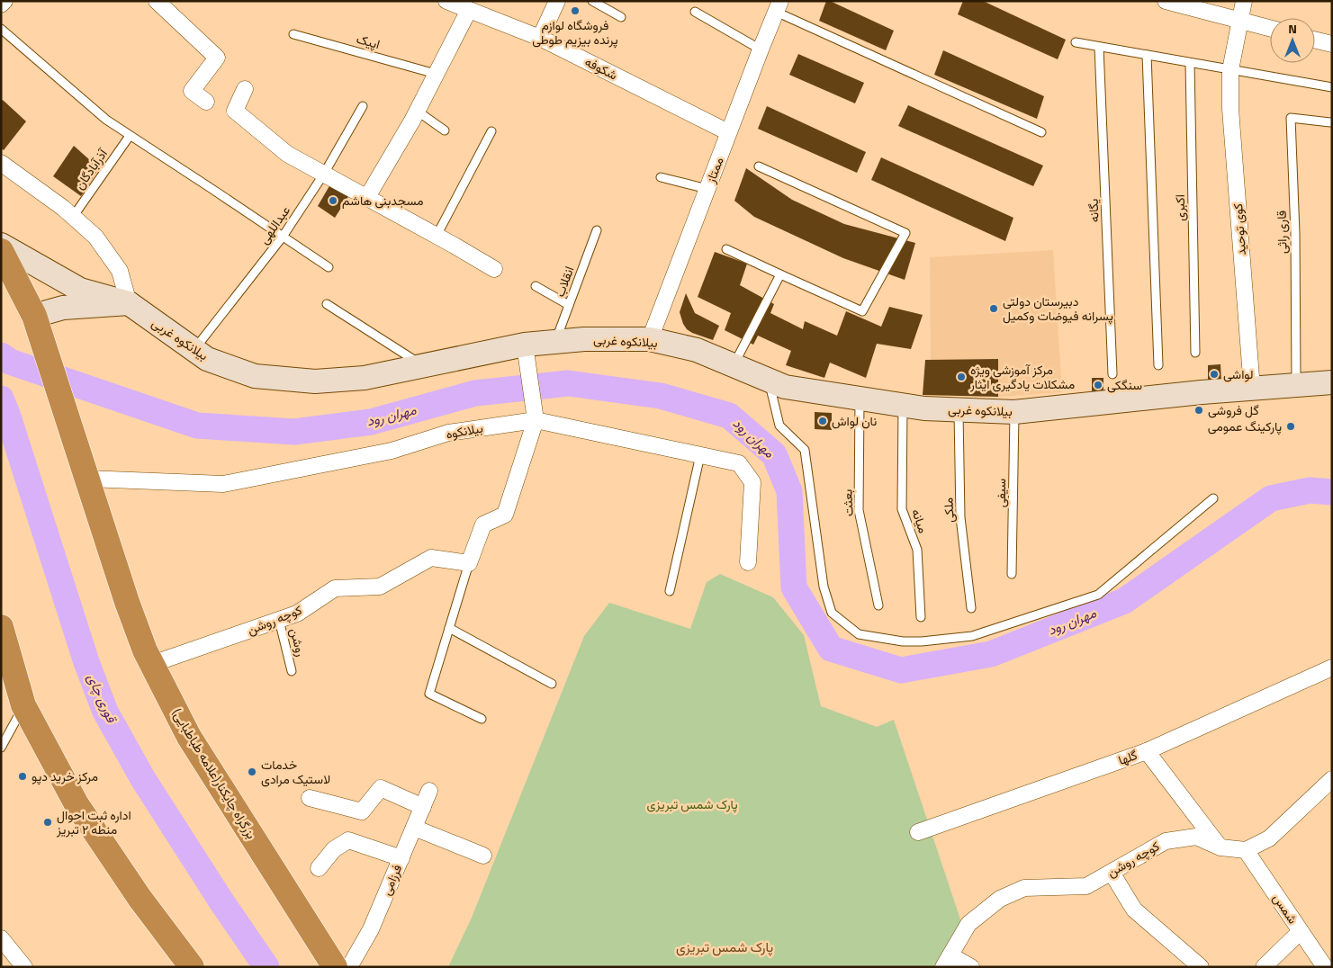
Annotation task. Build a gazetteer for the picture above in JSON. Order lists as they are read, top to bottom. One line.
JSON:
{"streets":{"highway":["بزرگراه چایکنار(علامه طباطبایی)"],"street":["شکوفه","ممتاز","کوی توحید","بیلانکوه غربی","بیلانکوه","کوچه روشن","گلها","فرزامی","شمس"],"lane":["اپیک","آذرآبادگان","اکبری","یگانه","عبداللهی","قاری راثی","انقلاب","سیفی","بعثت","ملکی","میانه","روشن"]},"crossings":[["شکوفه","ممتاز"],["ممتاز","بیلانکوه غربی"],["عبداللهی","بیلانکوه غربی"],["کوی توحید","بیلانکوه غربی"],["قاری راثی","بیلانکوه غربی"],["انقلاب","بیلانکوه غربی"],["بیلانکوه غربی","سیفی"],["بیلانکوه غربی","بعثت"],["بیلانکوه غربی","ملکی"],["بیلانکوه غربی","میانه"],["بیلانکوه","بزرگراه چایکنار(علامه طباطبایی)"],["کوچه روشن","روشن"],["کوچه روشن","بزرگراه چایکنار(علامه طباطبایی)"],["کوچه روشن","شمس"]],"districts":["پارک شمس تبریزی"],"water":["مهران رود","قوری چای"],"parks":["پارک شمس تبریزی"],"places":["فروشگاه لوازم پرنده بیزیم طوطی","مسجدبنی هاشم","دبیرستان دولتی پسرانه فیوضات وکمیل","لواشی","مرکز آموزشی ویژه مشکلات یادگیری ایثار","سنگکی","گل فروشی","نان لواش","پارکینگ عمومی","خدمات لاستیک مرادی","مرکز خرید دپو","اداره ثبت احوال منطه ۲ تبریز"],"north":"top"}
